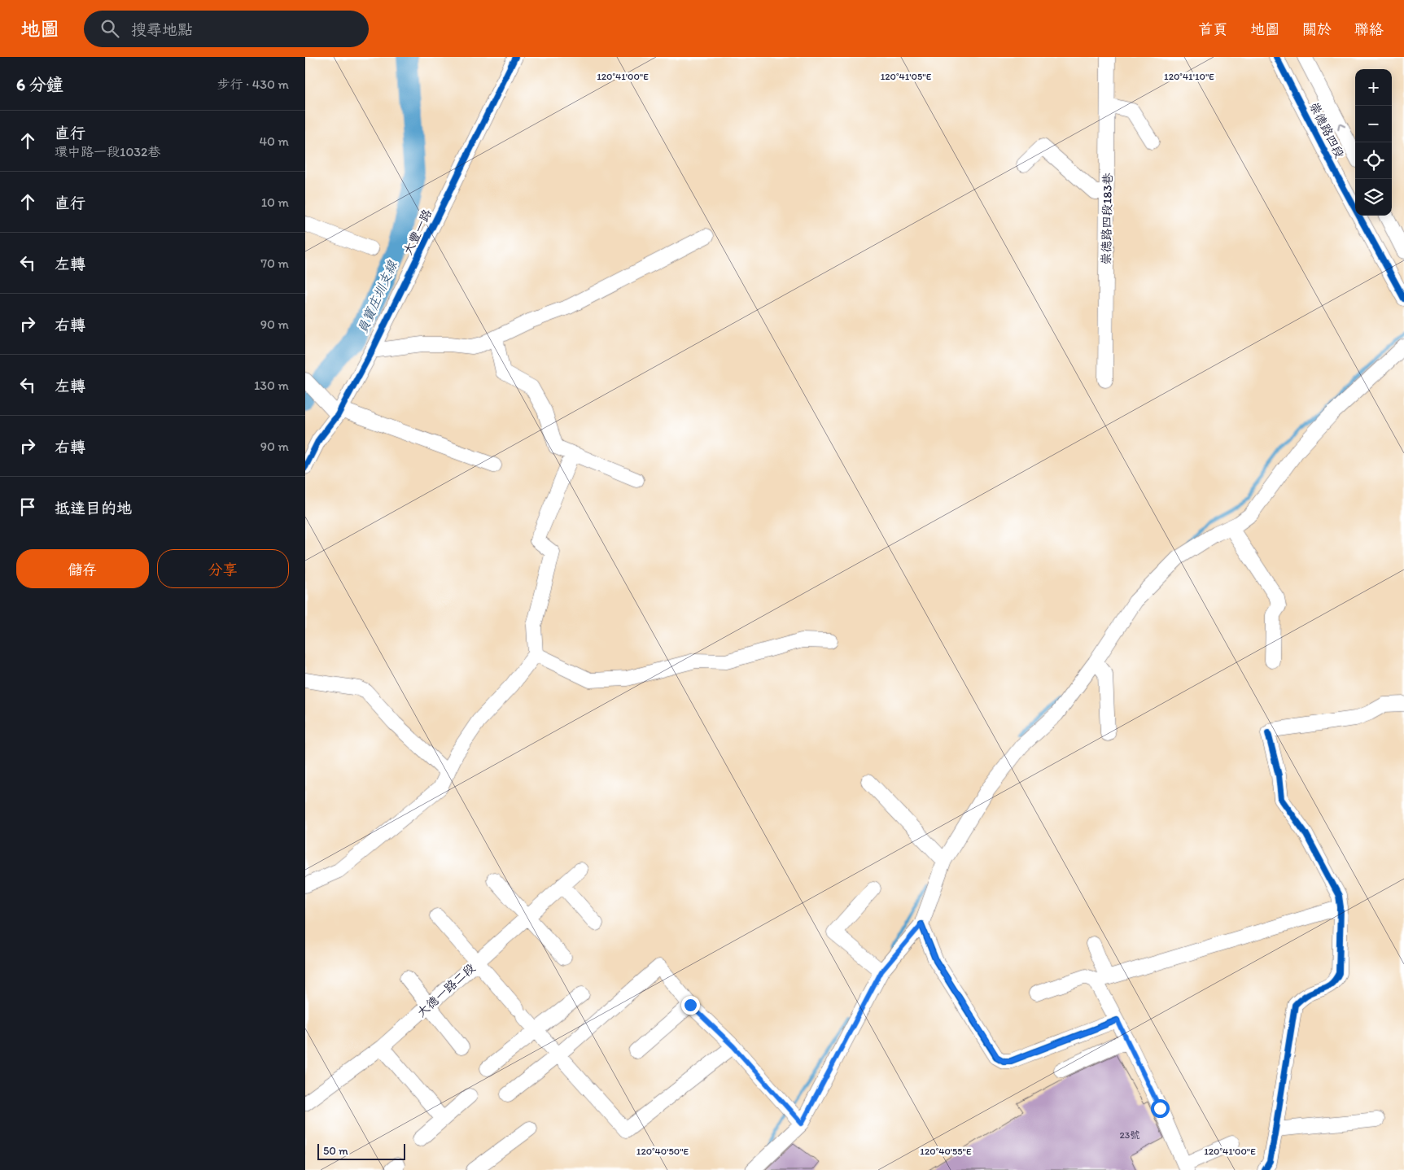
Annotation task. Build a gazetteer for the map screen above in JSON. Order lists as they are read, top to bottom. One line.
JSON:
{"streets":{"street":["崇德路四段","崇德路四段183巷","大豐一路","大德一路二段"]},"water":["員寶庄圳支線"],"house_numbers":["23號"],"scale_bar":"50 m","page":{"header":"地圖","search":"搜尋地點","nav":["首頁","地圖","關於","聯絡"],"heading":["6 分鐘","步行 · 430 m"],"map_buttons":["+","−"],"list":[["直行","環中路一段1032巷","40 m"],["直行","10 m"],["左轉","70 m"],["右轉","90 m"],["左轉","130 m"],["右轉","90 m"],"抵達目的地"],"buttons":["儲存","分享"],"scale":"50 m"},"coordinates":["120°41'00\"E","120°41'05\"E","120°41'10\"E","120°40'50\"E","120°40'55\"E"]}
